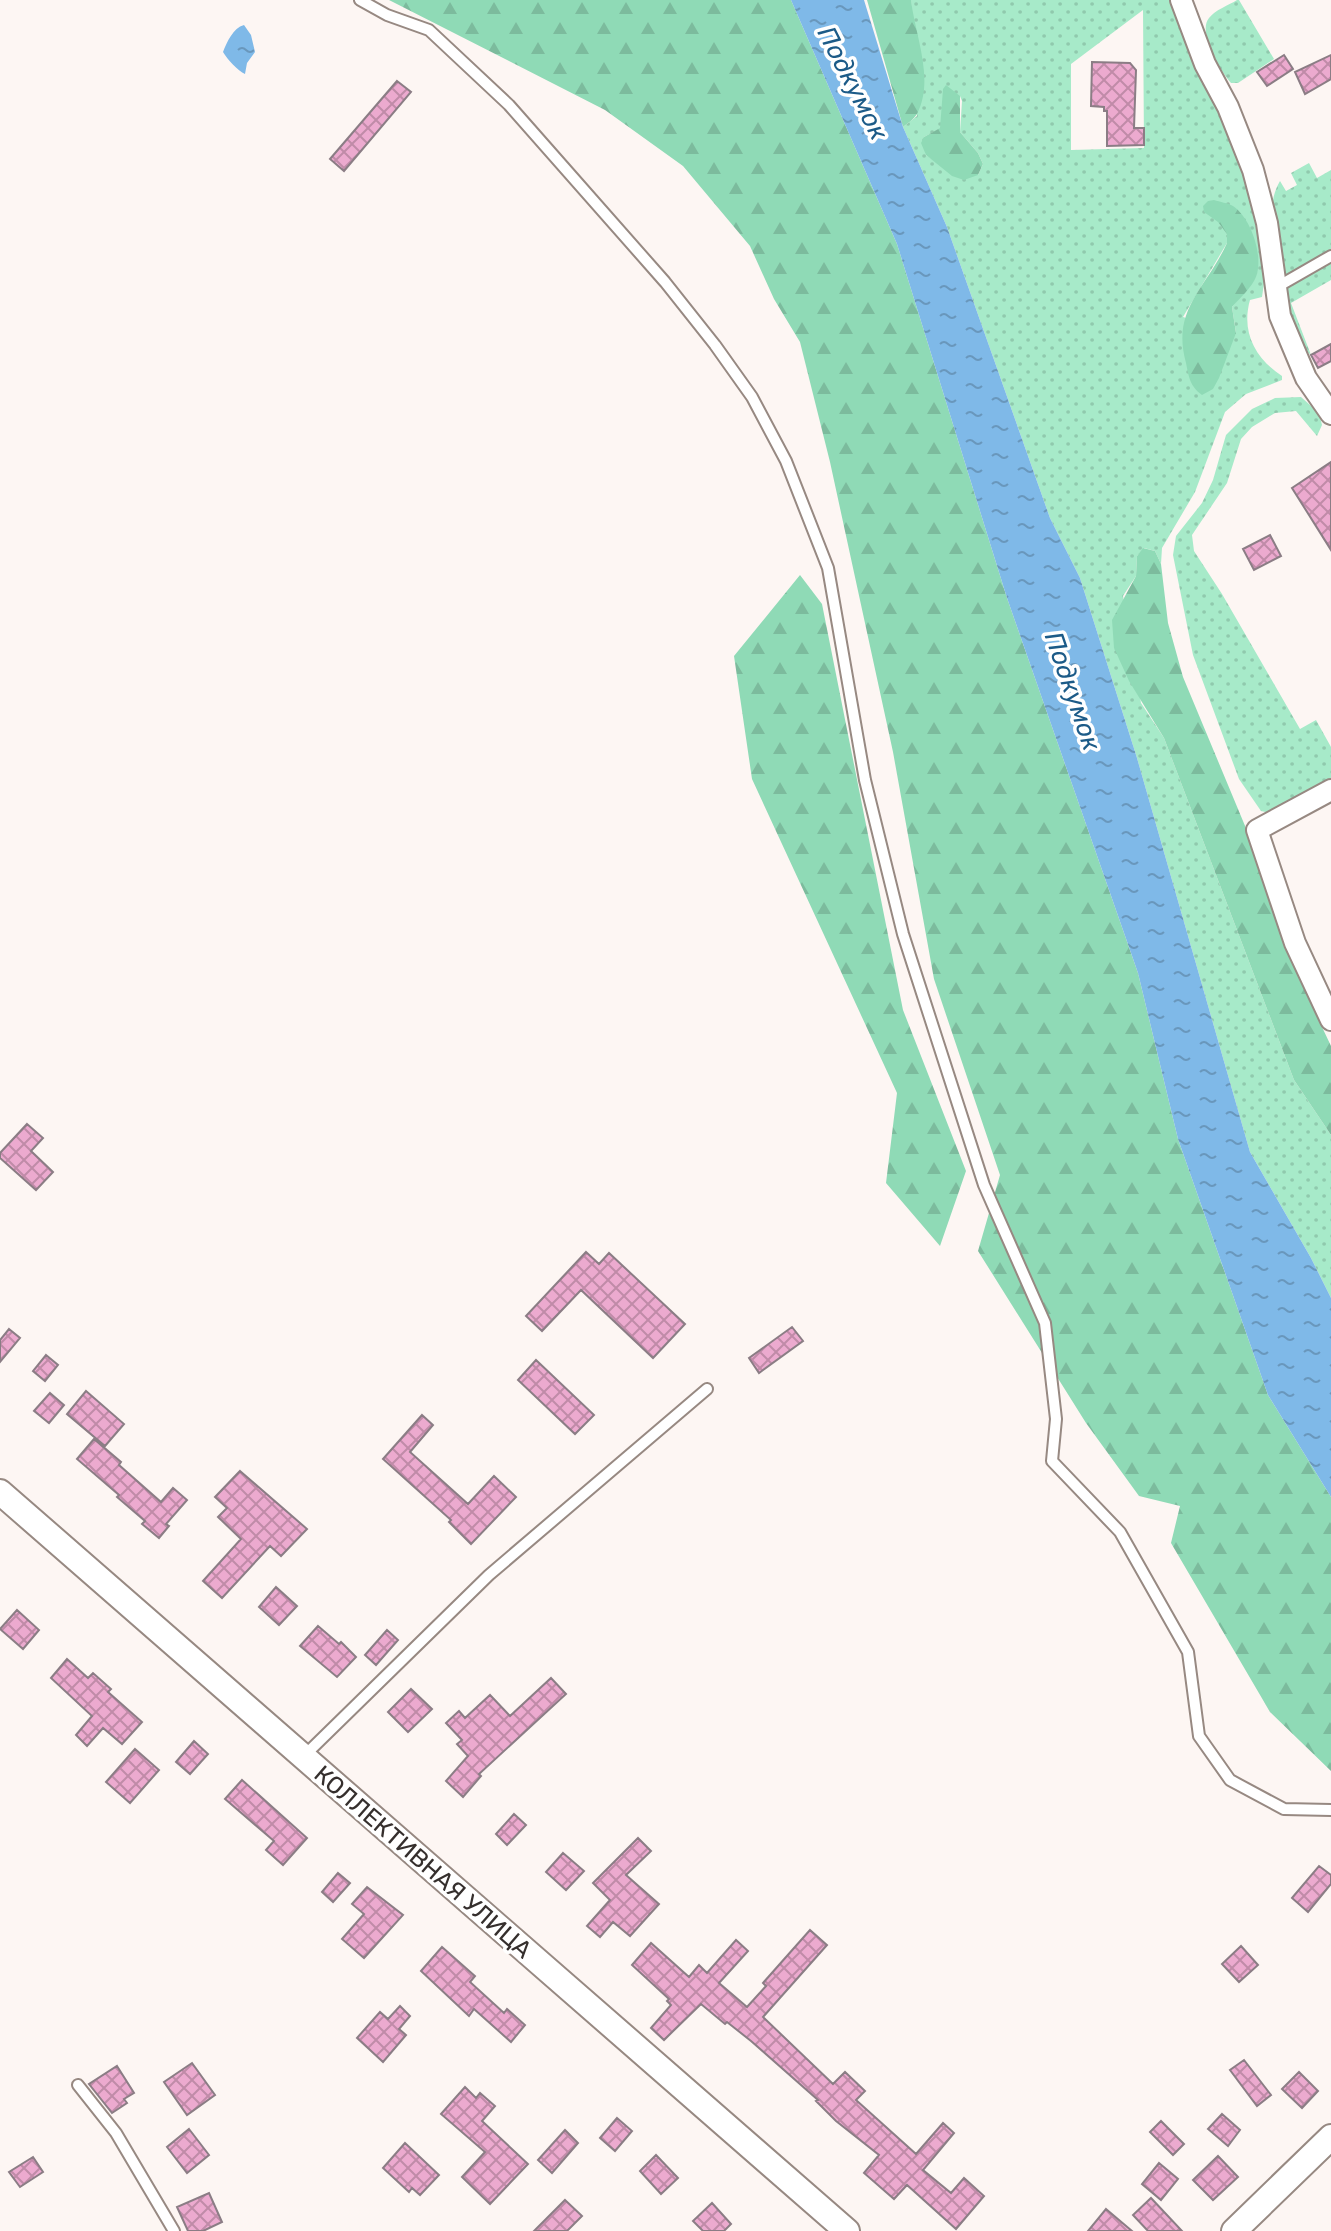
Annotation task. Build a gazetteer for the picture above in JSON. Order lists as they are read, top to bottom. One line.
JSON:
{"streets":{"street":["КОЛЛЕКТИВНАЯ УЛИЦА"]},"water":["Подкумок"]}
